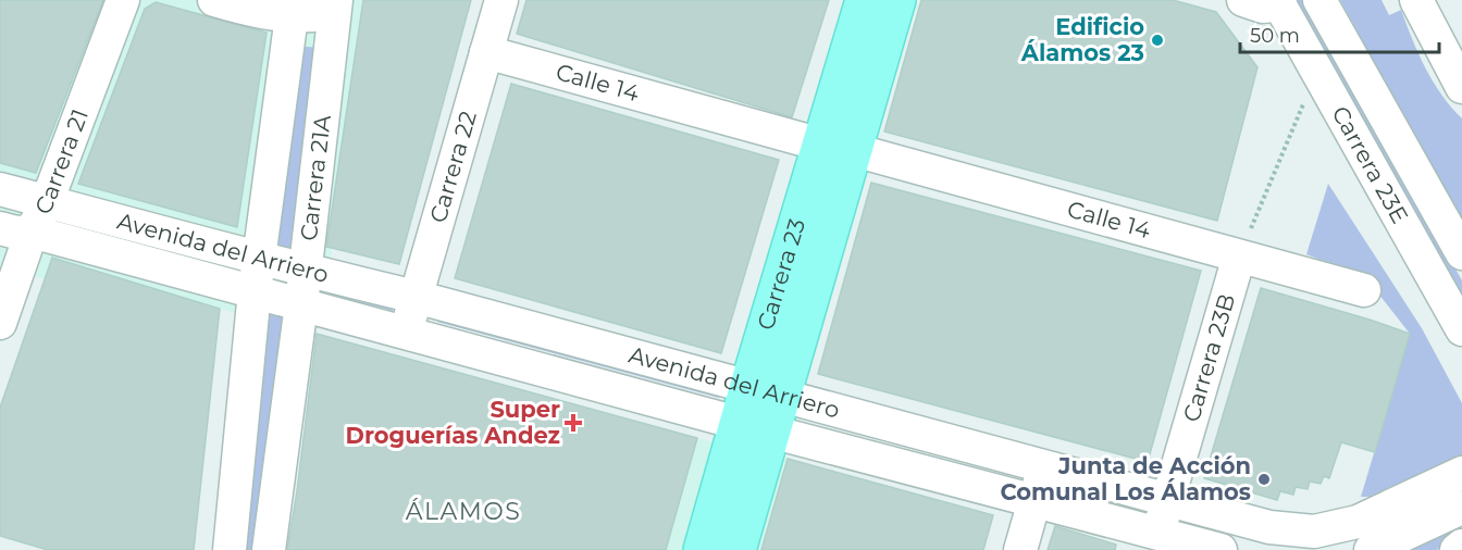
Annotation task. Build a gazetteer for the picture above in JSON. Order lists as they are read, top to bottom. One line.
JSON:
{"streets":{"main road":["Carrera 23"],"street":["Calle 14","Carrera 21","Carrera 23E","Carrera 22","Carrera 21A","Avenida del Arriero","Carrera 23B"]},"crossings":[["Calle 14","Carrera 22"],["Calle 14","Carrera 23"],["Calle 14","Carrera 23B"],["Carrera 21","Avenida del Arriero"],["Carrera 22","Avenida del Arriero"],["Carrera 21A","Avenida del Arriero"],["Avenida del Arriero","Carrera 23"],["Avenida del Arriero","Carrera 23B"]],"districts":["ÁLAMOS"],"places":{"other":["Edificio Álamos 23","Junta de Acción Comunal Los Álamos"],"health":["Super Droguerías Andez"]},"scale_bar":"50 m"}
